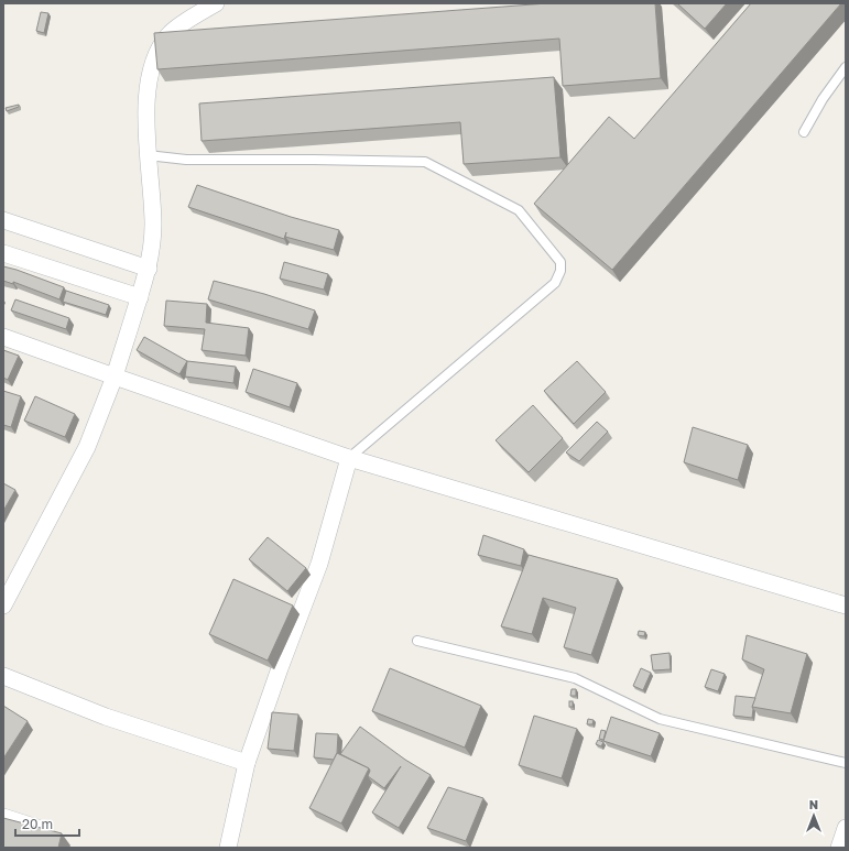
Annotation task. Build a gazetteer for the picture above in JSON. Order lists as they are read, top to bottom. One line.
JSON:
{"scale_bar":"20 m","north":"top"}
